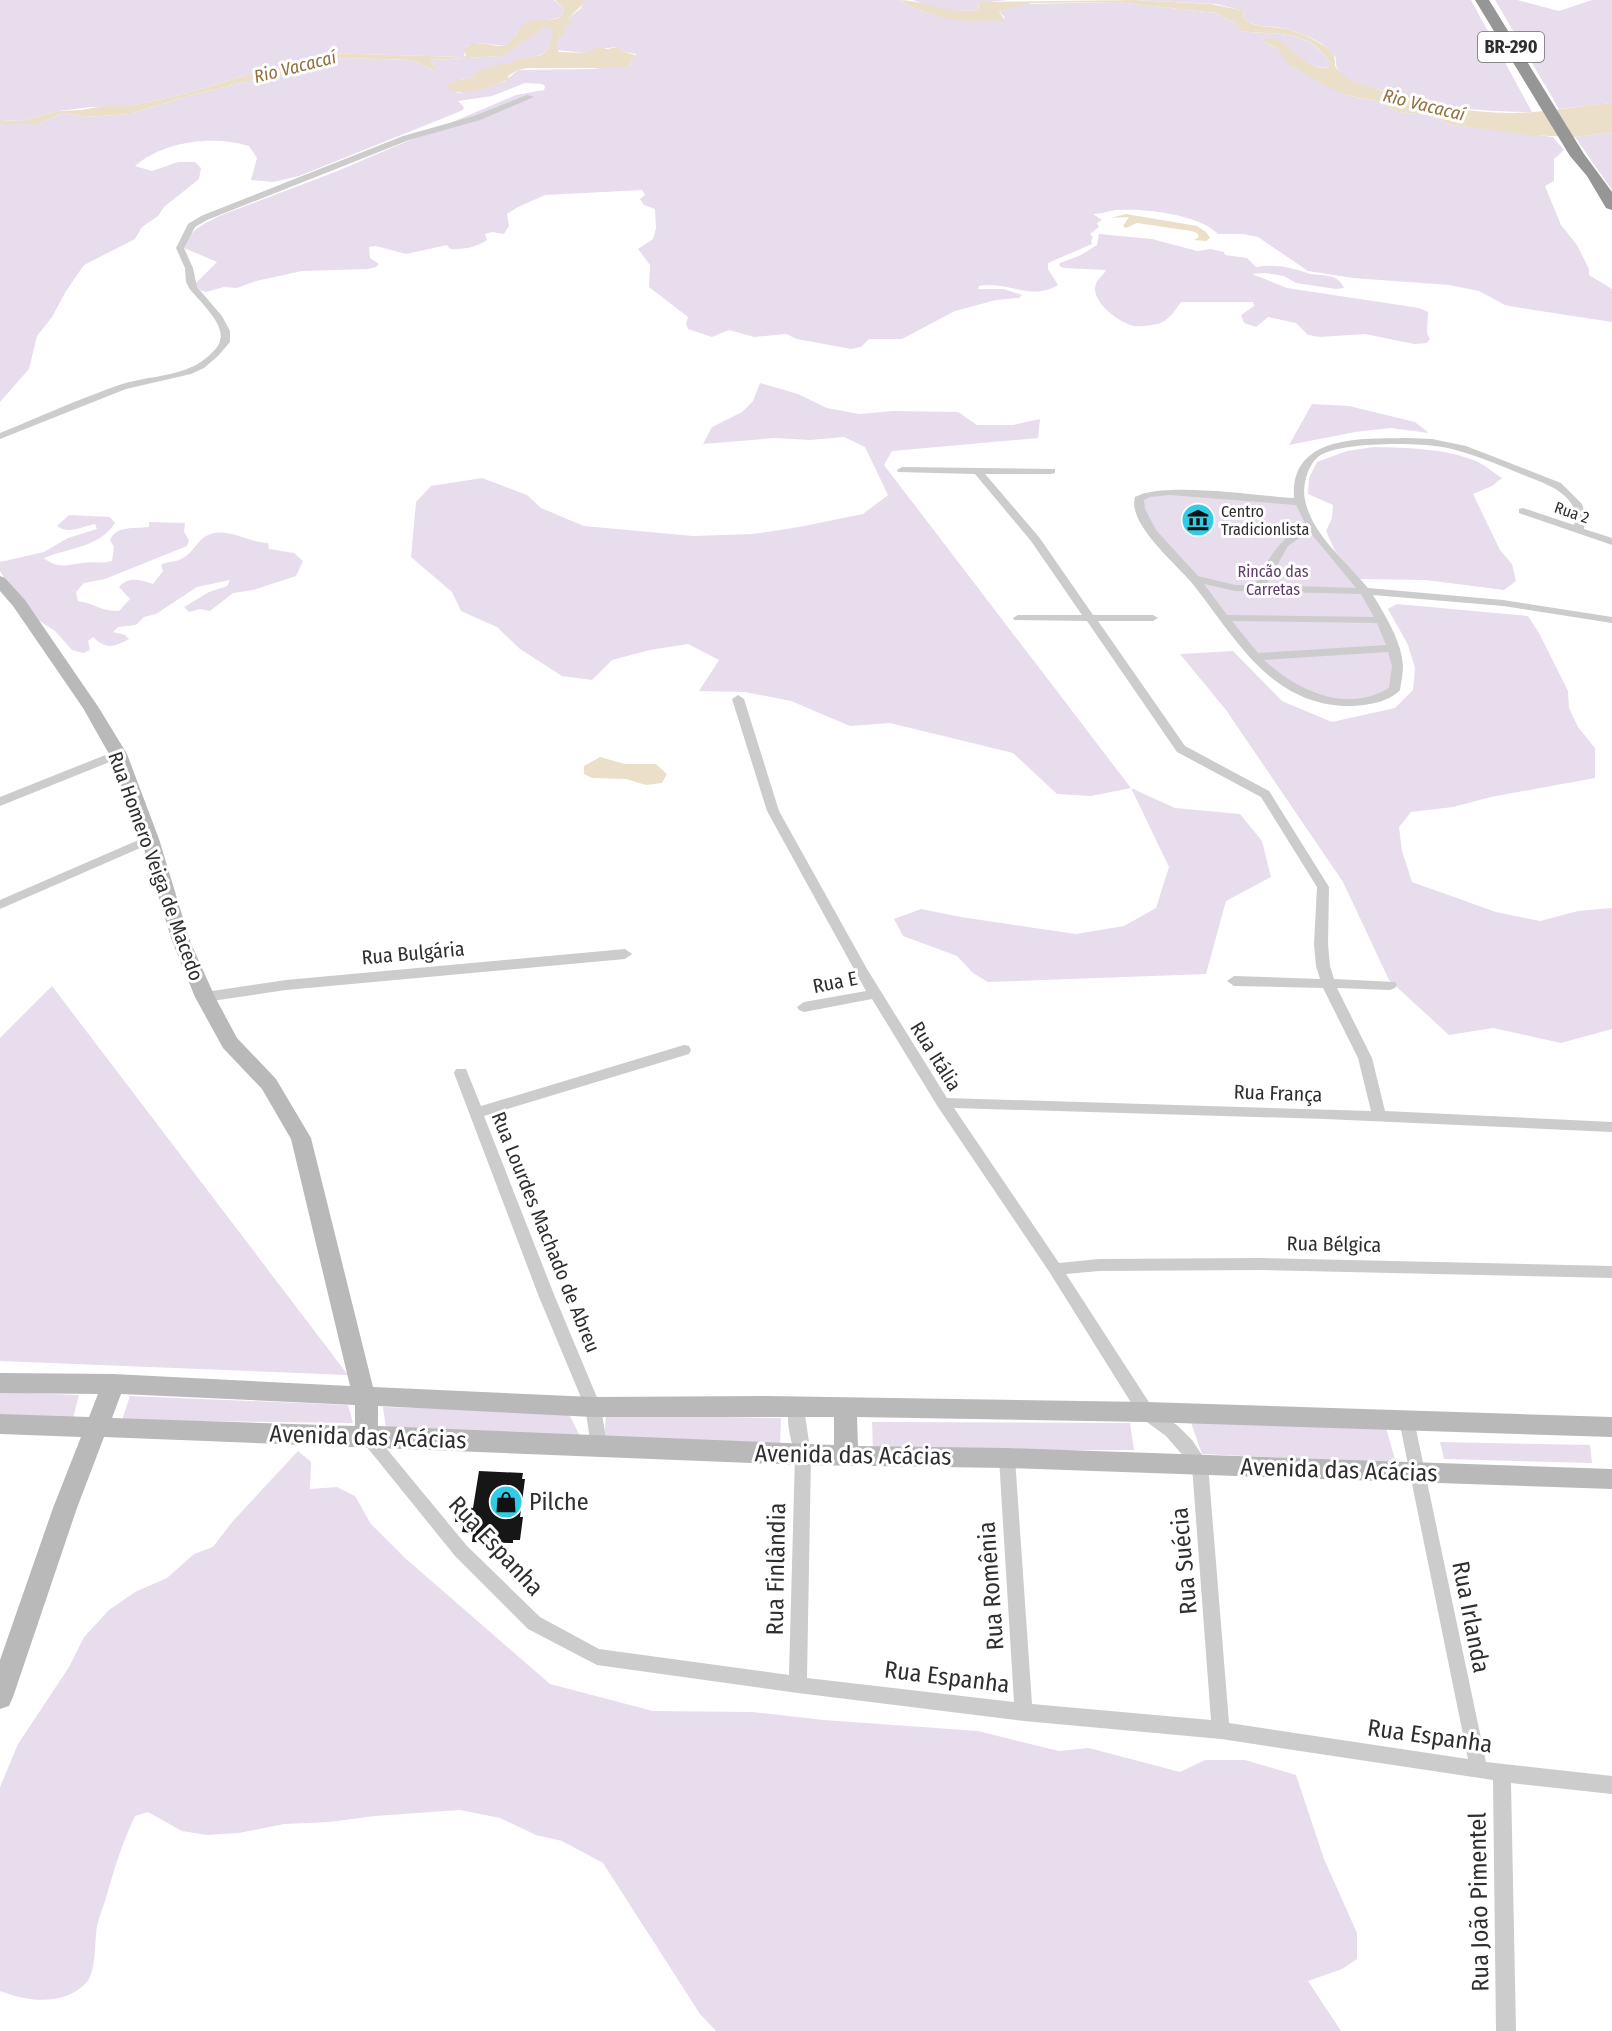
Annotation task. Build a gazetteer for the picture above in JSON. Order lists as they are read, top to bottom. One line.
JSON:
{"streets":{"highway":["BR-290"],"street":["Rua 2","Rua Homero Veiga de Macedo","Rua Bulgária","Rua E","Rua Itália","Rua França","Rua Lourdes Machado de Abreu","Rua Bélgica","Avenida das Acácias","Rua Espanha","Rua Suécia","Rua Finlândia","Rua Romênia","Rua Irlanda","Rua João Pimentel"]},"crossings":[["Rua Homero Veiga de Macedo","Rua Bulgária"],["Rua Homero Veiga de Macedo","Avenida das Acácias"],["Rua Homero Veiga de Macedo","Rua Espanha"],["Rua E","Rua Itália"],["Rua Itália","Rua França"],["Rua Itália","Rua Bélgica"],["Rua Itália","Avenida das Acácias"],["Rua Lourdes Machado de Abreu","Avenida das Acácias"],["Avenida das Acácias","Rua Espanha"],["Avenida das Acácias","Rua Suécia"],["Avenida das Acácias","Rua Finlândia"],["Avenida das Acácias","Rua Romênia"],["Avenida das Acácias","Rua Irlanda"],["Rua Espanha","Rua Suécia"],["Rua Espanha","Rua Finlândia"],["Rua Espanha","Rua Romênia"],["Rua Espanha","Rua Irlanda"],["Rua Espanha","Rua João Pimentel"]],"water":["Rio Vacacaí"],"parks":["Rincão das Carretas"],"places":{"museum":["Centro Tradicionlista"],"shop":["Pilche"]}}
